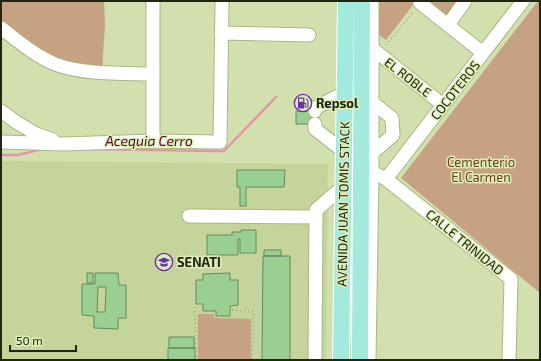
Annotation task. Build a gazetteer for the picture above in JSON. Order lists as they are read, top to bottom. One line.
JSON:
{"streets":{"main road":["AVENIDA JUAN TOMIS STACK"],"street":["EL ROBLE","COCOTEROS","CALLE TRINIDAD"]},"crossings":[["EL ROBLE","COCOTEROS"],["COCOTEROS","CALLE TRINIDAD"]],"water":["Acequia Cerro"],"parks":["Cementerio El Carmen"],"places":{"fuel station":["Repsol"],"school or university":["SENATI"]},"scale_bar":"50 m"}
